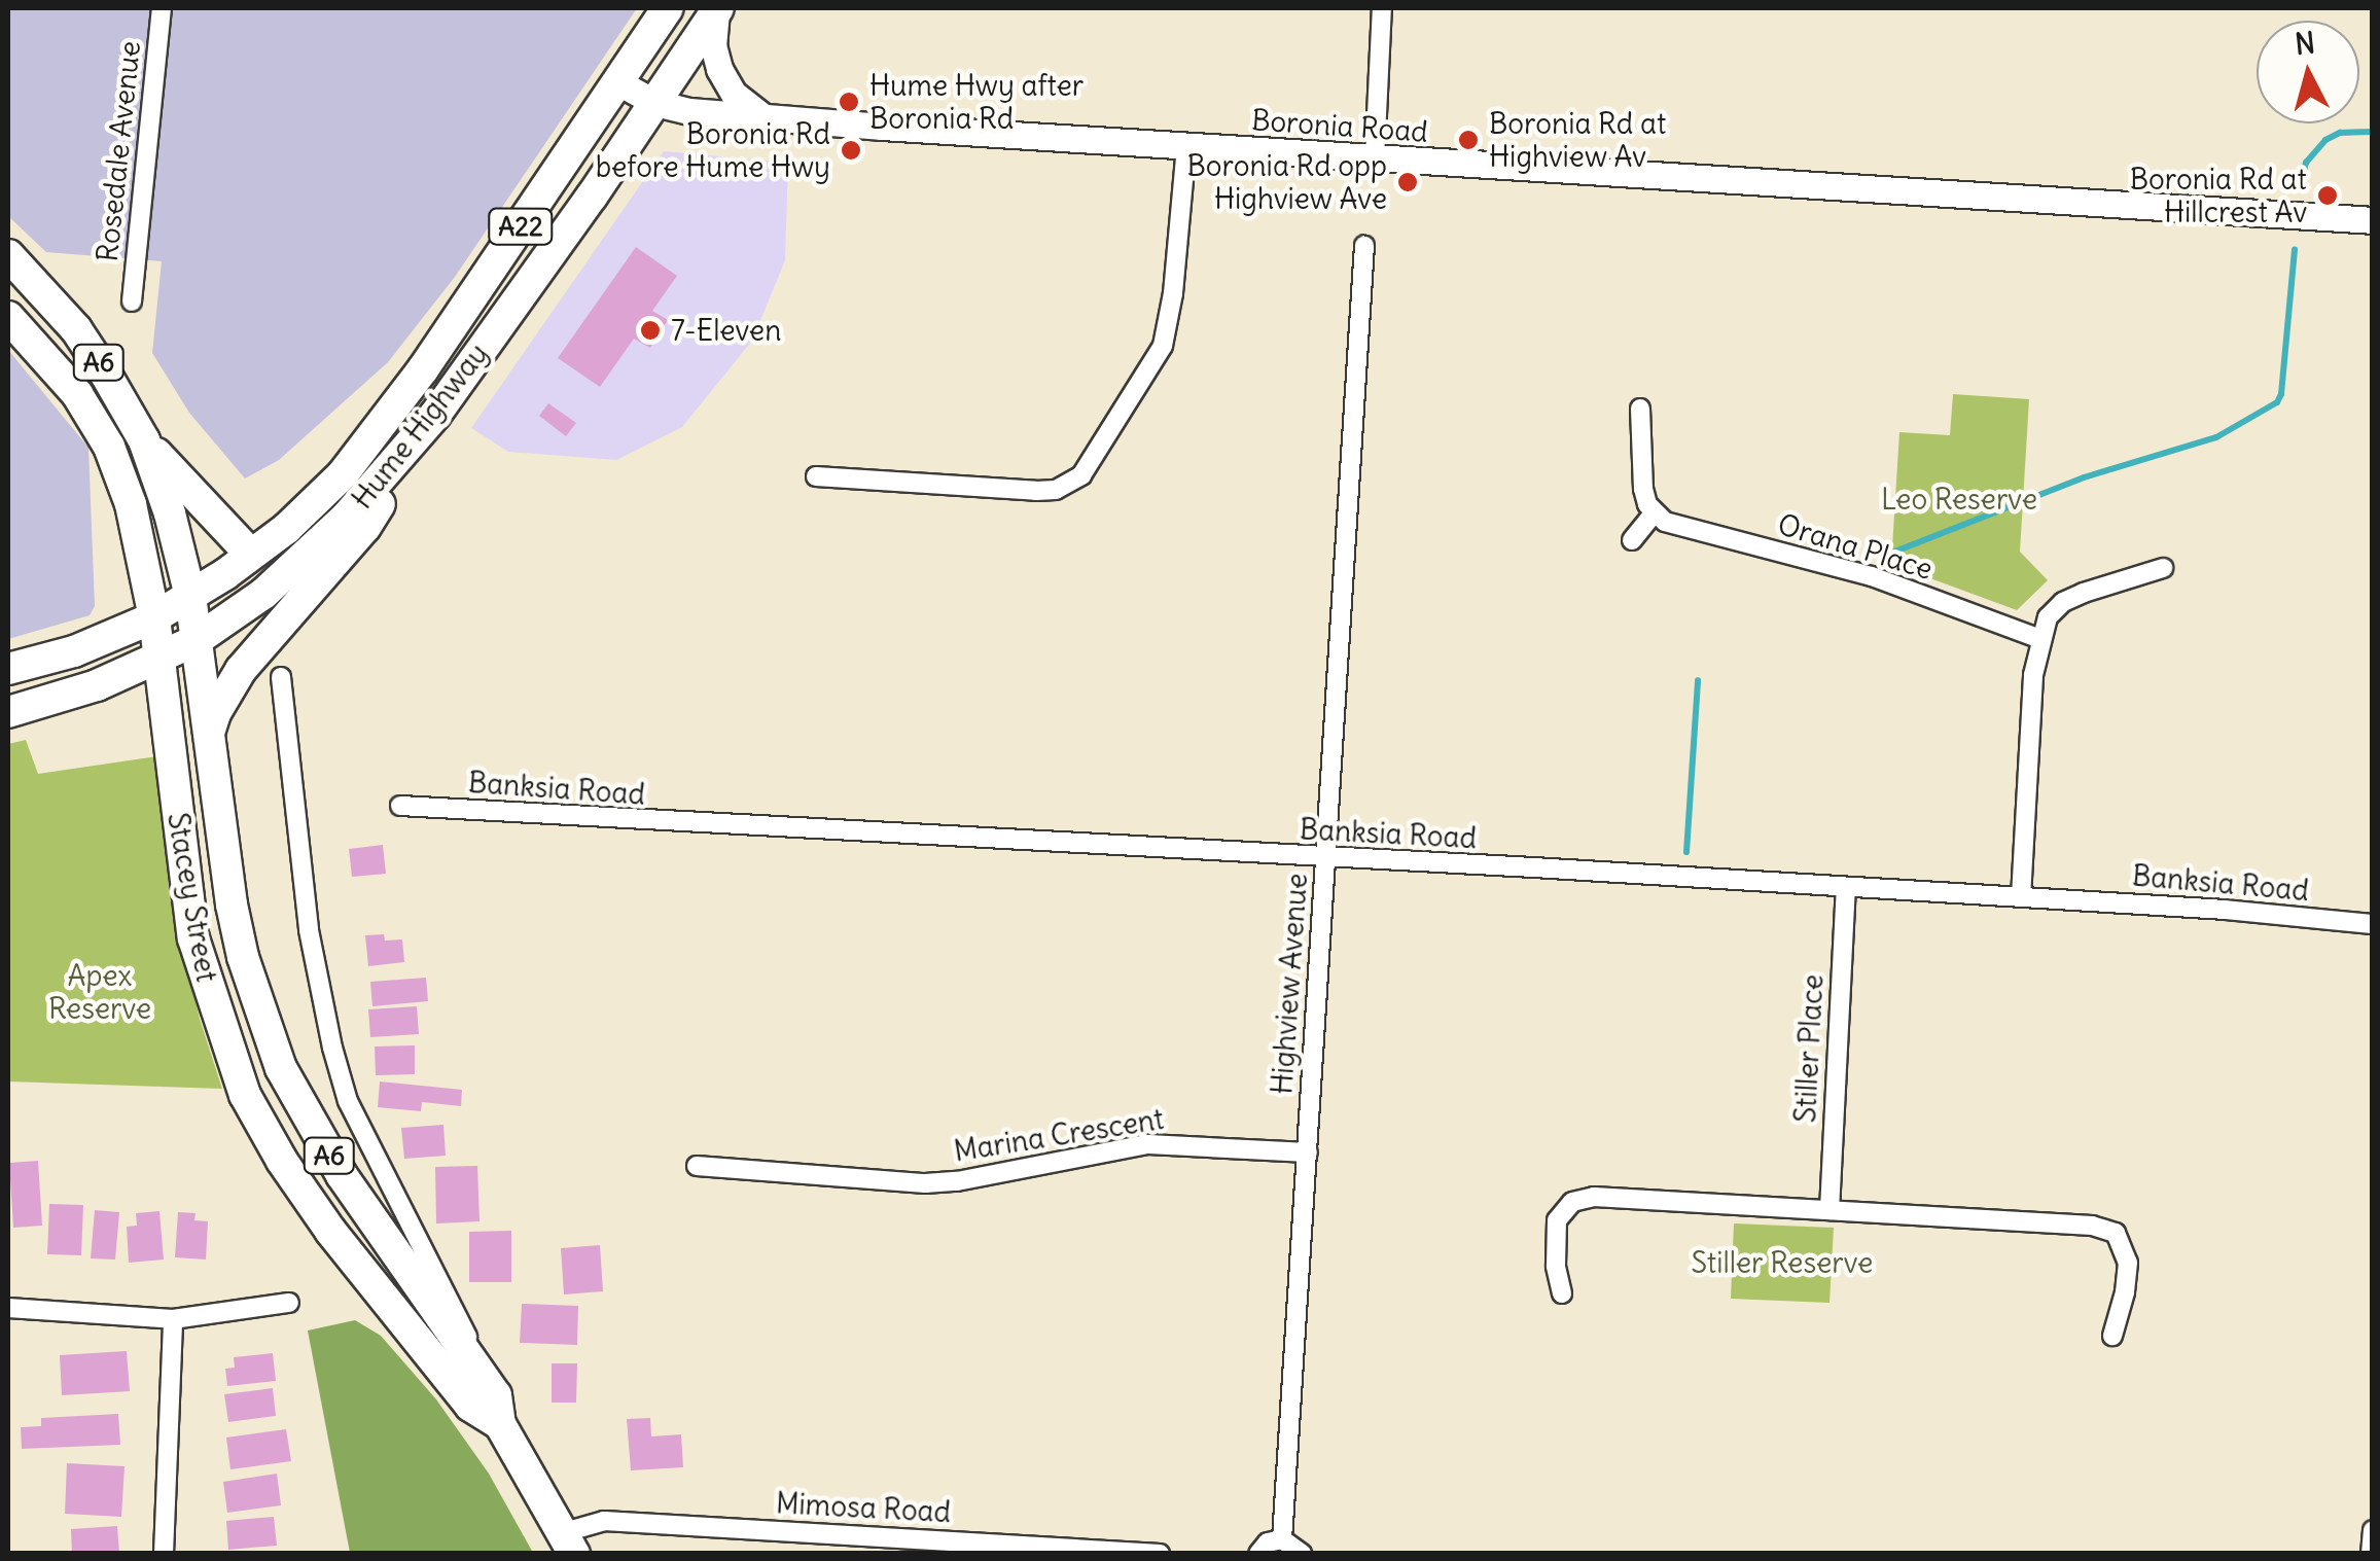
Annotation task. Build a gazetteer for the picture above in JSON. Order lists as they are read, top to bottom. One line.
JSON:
{"streets":{"highway":["A22","A6","Hume Highway","Stacey Street"],"main road":["Boronia Road"],"street":["Rosedale Avenue","Orana Place","Banksia Road","Highview Avenue","Stiller Place","Marina Crescent","Mimosa Road"]},"crossings":[["Boronia Road","Hume Highway"],["Hume Highway","Stacey Street"],["Banksia Road","Highview Avenue"],["Banksia Road","Stiller Place"],["Stacey Street","Mimosa Road"],["Highview Avenue","Marina Crescent"]],"parks":["Leo Reserve","Apex Reserve","Stiller Reserve"],"places":["Hume Hwy after Boronia Rd","Boronia Rd at Highview Av","Boronia Rd before Hume Hwy","Boronia Rd opp Highview Ave","Boronia Rd at Hillcrest Av","7-Eleven"],"north":"top"}
